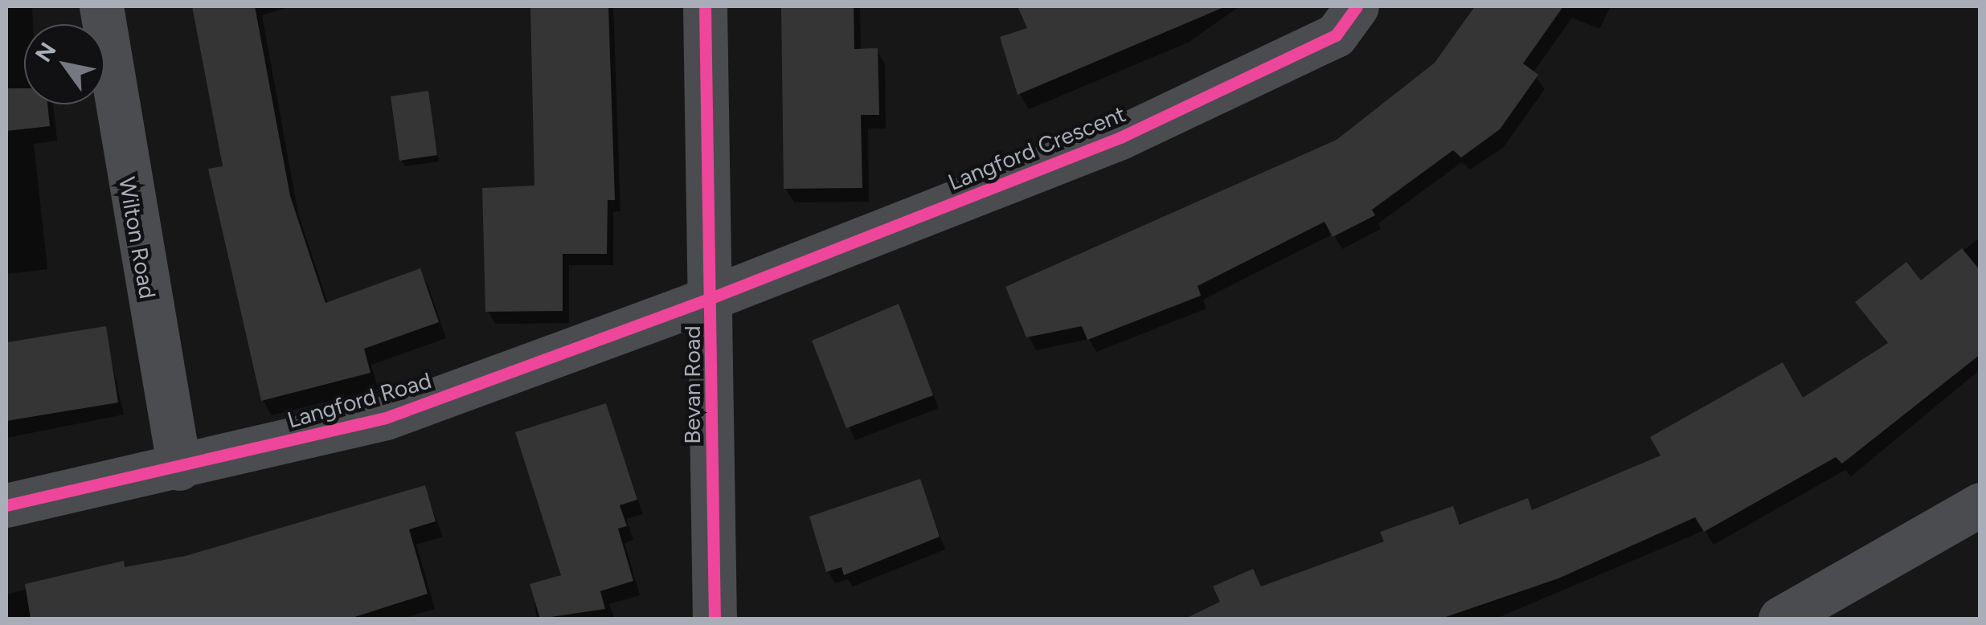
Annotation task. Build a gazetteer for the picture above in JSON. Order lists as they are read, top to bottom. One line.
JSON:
{"streets":{"street":["Langford Crescent","Wilton Road","Bevan Road","Langford Road"]},"crossings":[["Langford Crescent","Bevan Road"],["Langford Crescent","Langford Road"],["Wilton Road","Langford Road"],["Bevan Road","Langford Road"]],"north":"top left"}
